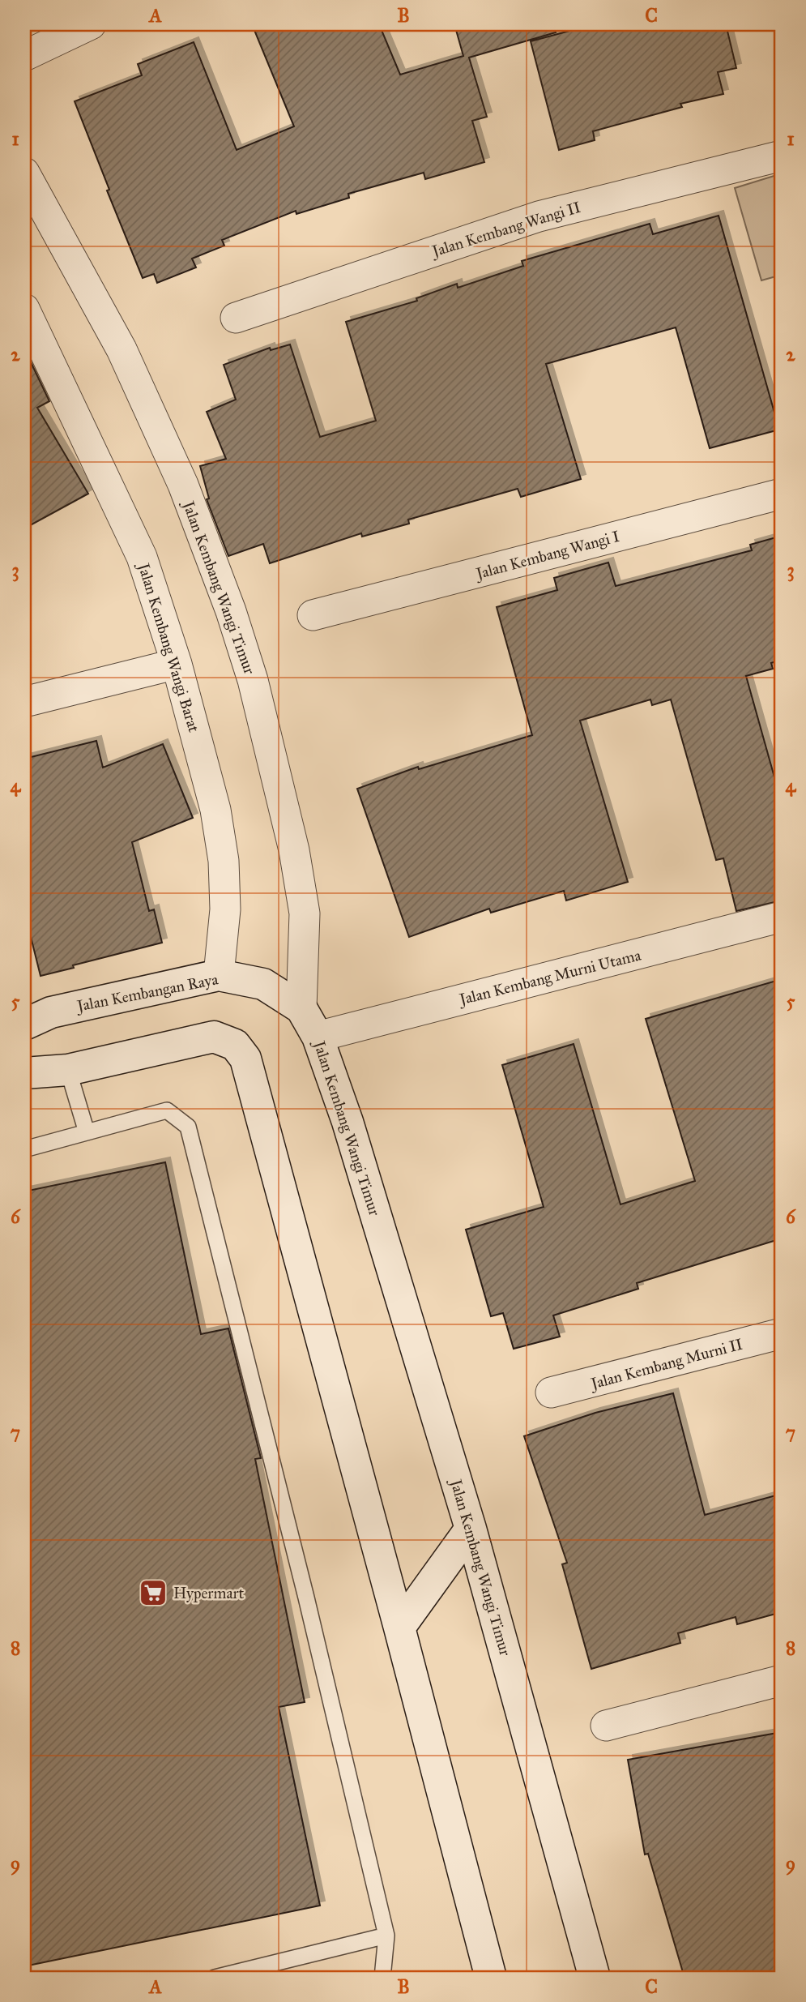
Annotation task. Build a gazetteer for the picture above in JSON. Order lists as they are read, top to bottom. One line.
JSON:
{"streets":{"main road":["Jalan Kembang Wangi Timur","Jalan Kembangan Raya"],"street":["Jalan Kembang Wangi II","Jalan Kembang Wangi I","Jalan Kembang Wangi Barat","Jalan Kembang Murni Utama","Jalan Kembang Murni II"]},"crossings":[["Jalan Kembang Wangi Timur","Jalan Kembang Murni Utama"],["Jalan Kembang Wangi Timur","Jalan Kembangan Raya"],["Jalan Kembang Wangi Barat","Jalan Kembangan Raya"]],"places":{"supermarket":["Hypermart"]},"grid":{"columns":["A","B","C"],"rows":["1","2","3","4","5","6","7","8","9"]}}
